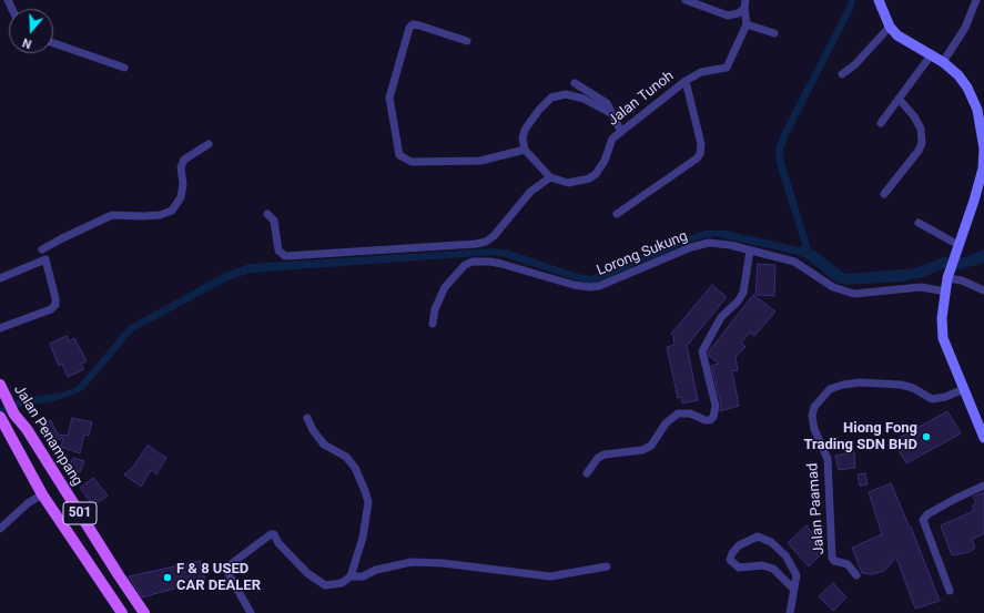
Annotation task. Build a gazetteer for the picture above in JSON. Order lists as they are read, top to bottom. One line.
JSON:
{"streets":{"main road":["Jalan Penampang","501"],"street":["Jalan Tunoh","Lorong Sukung","Jalan Paamad"]},"places":["Hiong Fong Trading SDN BHD","F & 8 USED CAR DEALER"],"north":"bottom"}
